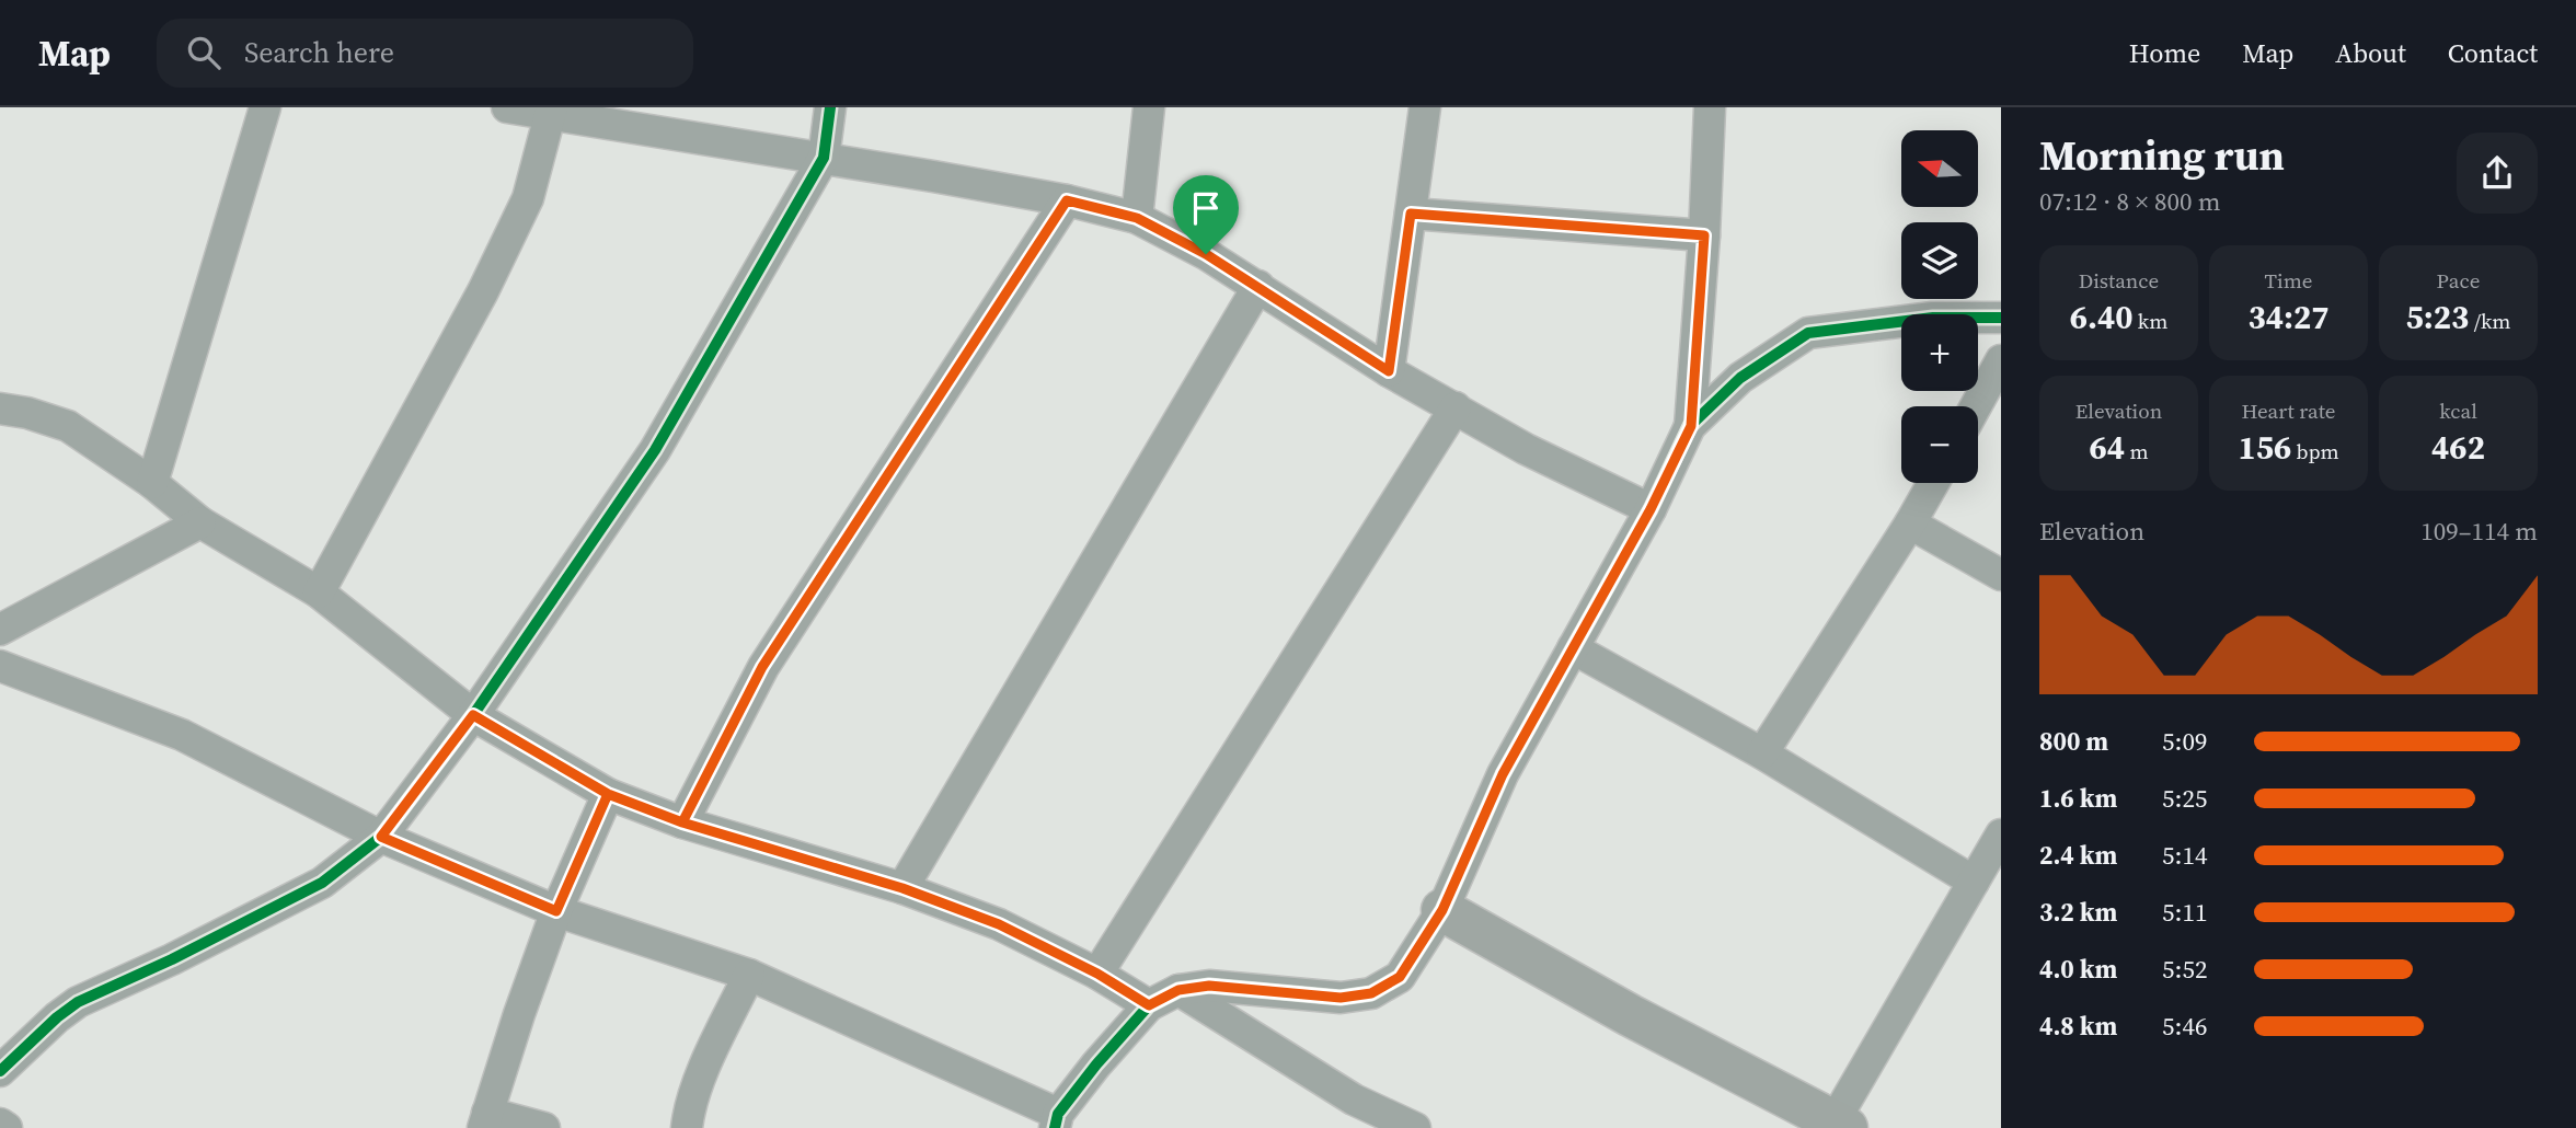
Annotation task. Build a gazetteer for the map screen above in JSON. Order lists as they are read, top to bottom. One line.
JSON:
{"north":"left","page":{"header":"Map","search":"Search here","nav":["Home","Map","About","Contact"],"heading":["Morning run","07:12 · 8 × 800 m"],"map_buttons":["+","−"],"stats":[["Distance","6.40 km"],["Time","34:27"],["Pace","5:23 /km"],["Elevation","64 m"],["Heart rate","156 bpm"],["kcal","462"]],"chart":["Elevation","109–114 m"],"list":[{"name":"800 m","note":"5:09"},{"name":"1.6 km","note":"5:25"},{"name":"2.4 km","note":"5:14"},{"name":"3.2 km","note":"5:11"},{"name":"4.0 km","note":"5:52"},{"name":"4.8 km","note":"5:46"}]}}
